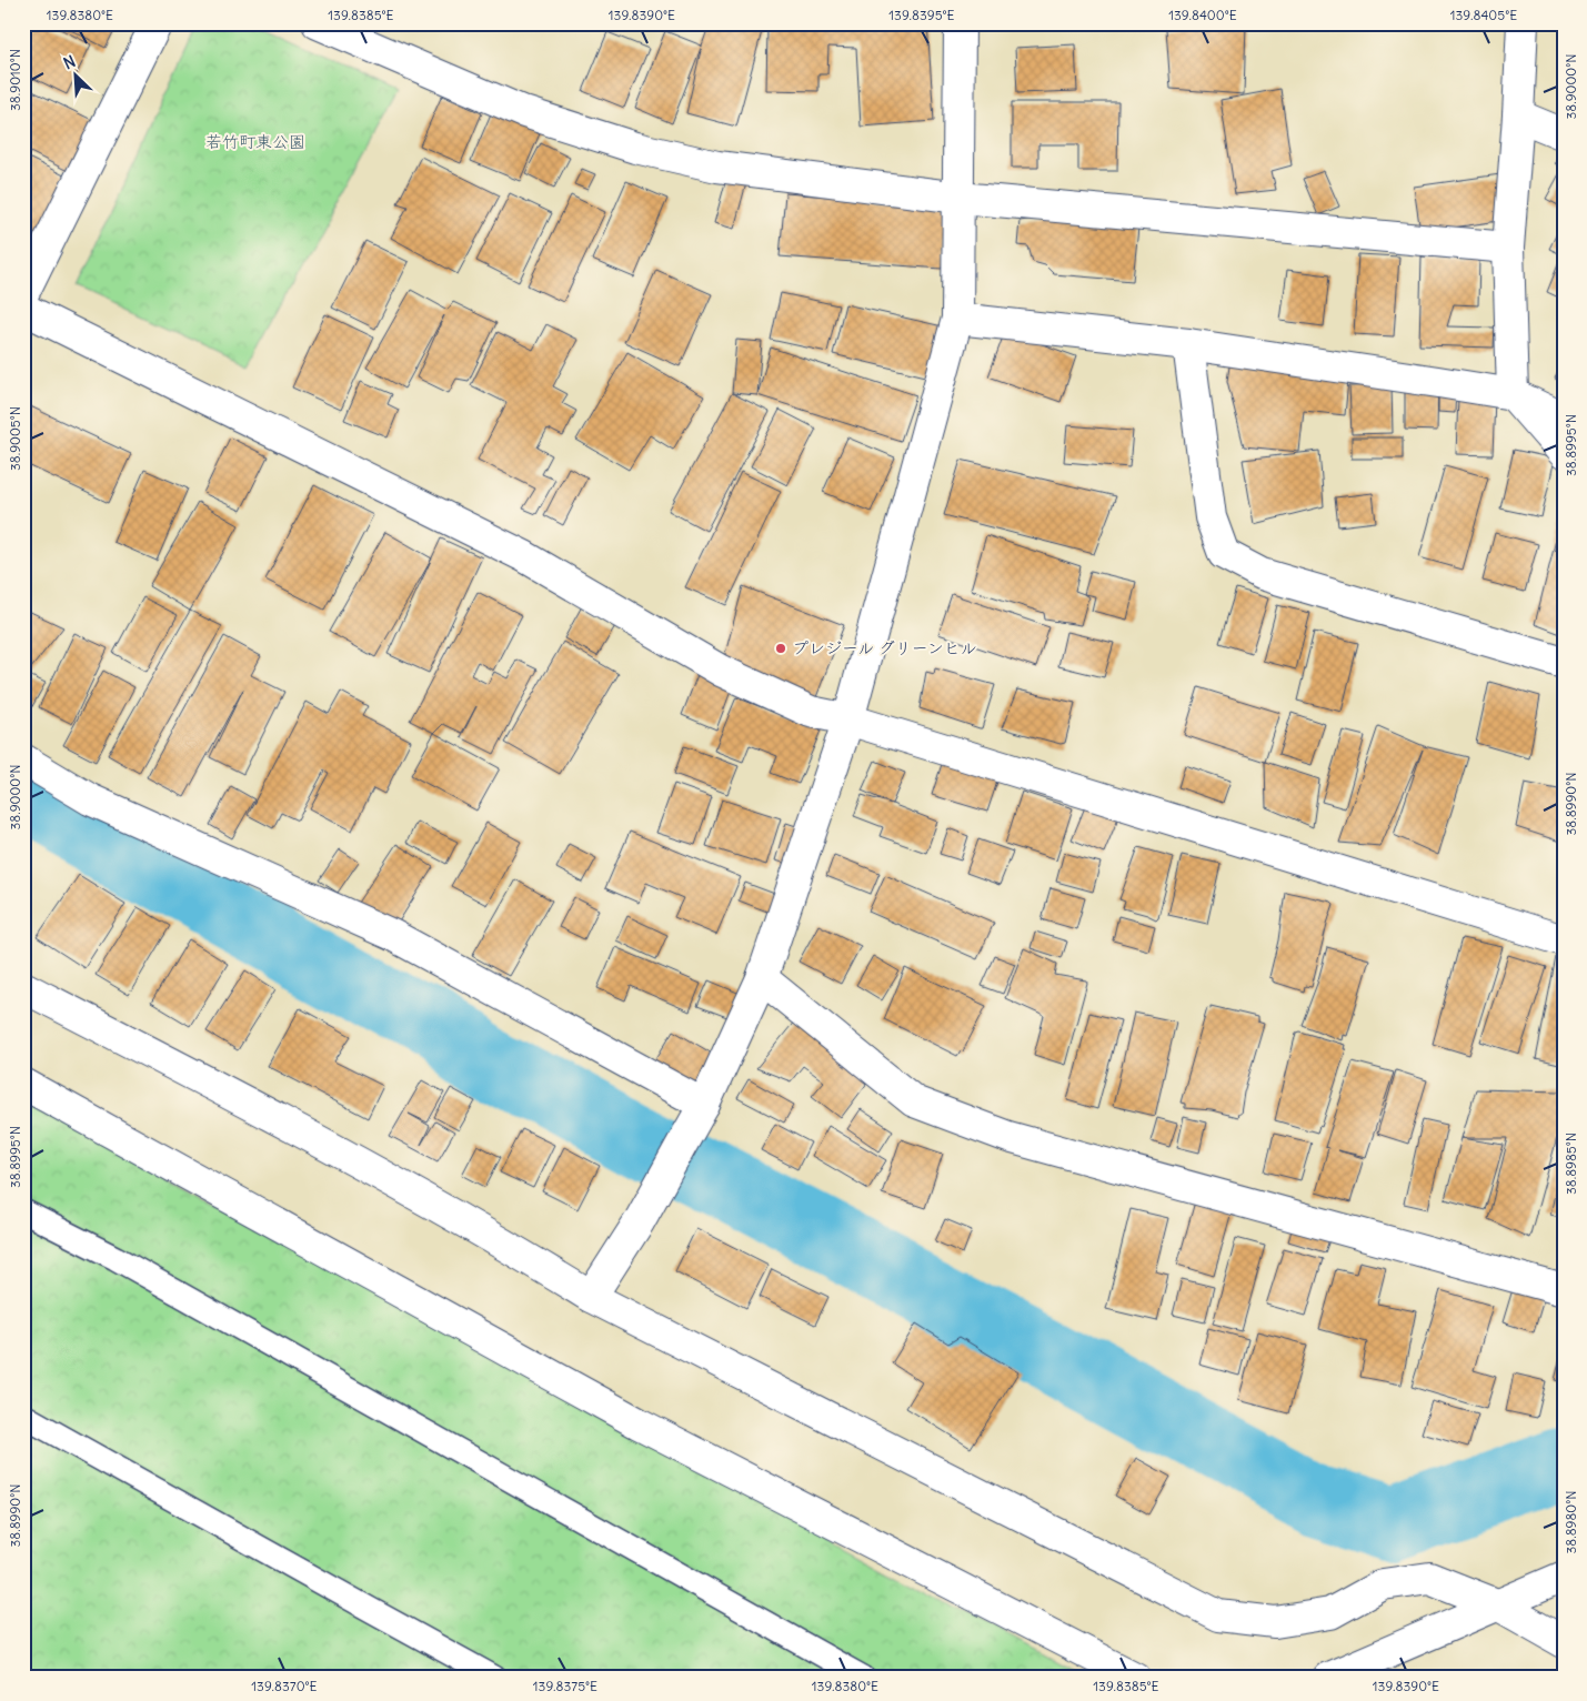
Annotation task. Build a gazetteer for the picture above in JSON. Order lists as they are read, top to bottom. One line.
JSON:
{"parks":["若竹町東公園"],"places":["プレジール グリーンヒル"],"north":"top left","coordinates":["139.8380°E","139.8385°E","139.8390°E","139.8395°E","139.8400°E","139.8405°E","38.9010°N","38.9000°N","38.9005°N","38.8995°N","38.8990°N","38.8985°N","38.8980°N","139.8370°E","139.8375°E"]}
